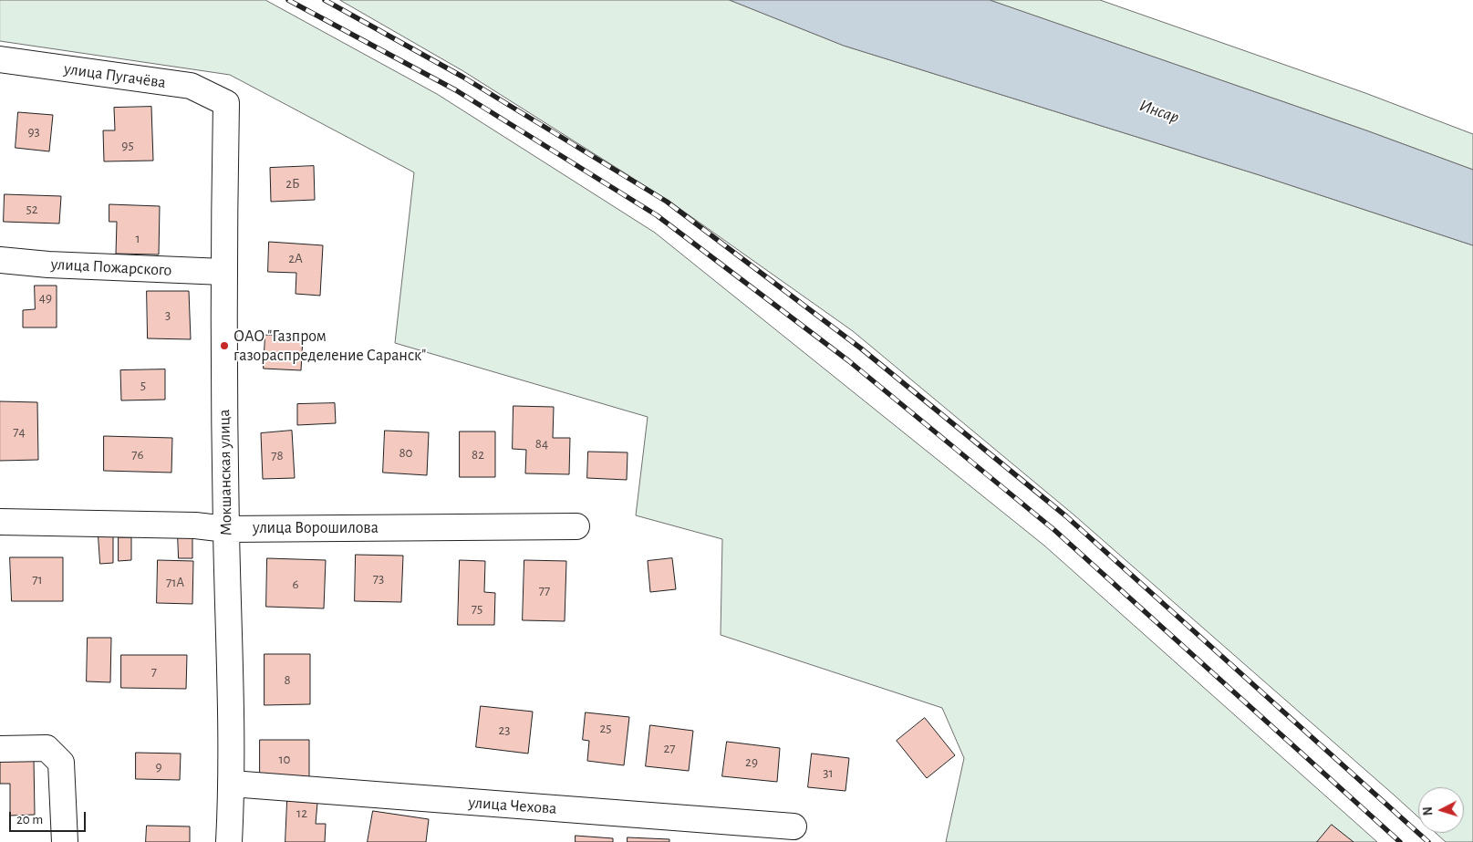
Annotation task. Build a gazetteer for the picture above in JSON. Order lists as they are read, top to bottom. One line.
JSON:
{"streets":{"street":["улица Пугачёва","улица Пожарского","Мокшанская улица","улица Ворошилова","улица Чехова"]},"crossings":[["улица Пугачёва","Мокшанская улица"],["улица Пожарского","Мокшанская улица"],["Мокшанская улица","улица Ворошилова"],["Мокшанская улица","улица Чехова"]],"water":["Инсар"],"places":["ОАО \"Газпром газораспределение Саранск\""],"house_numbers":["93","95","2Б","52","1","2А","49","3","5","74","84","80","76","82","78","73","71","71А","6","77","75","7","8","25","23","27","10","29","9","31","12"],"scale_bar":"20 m","north":"left"}
